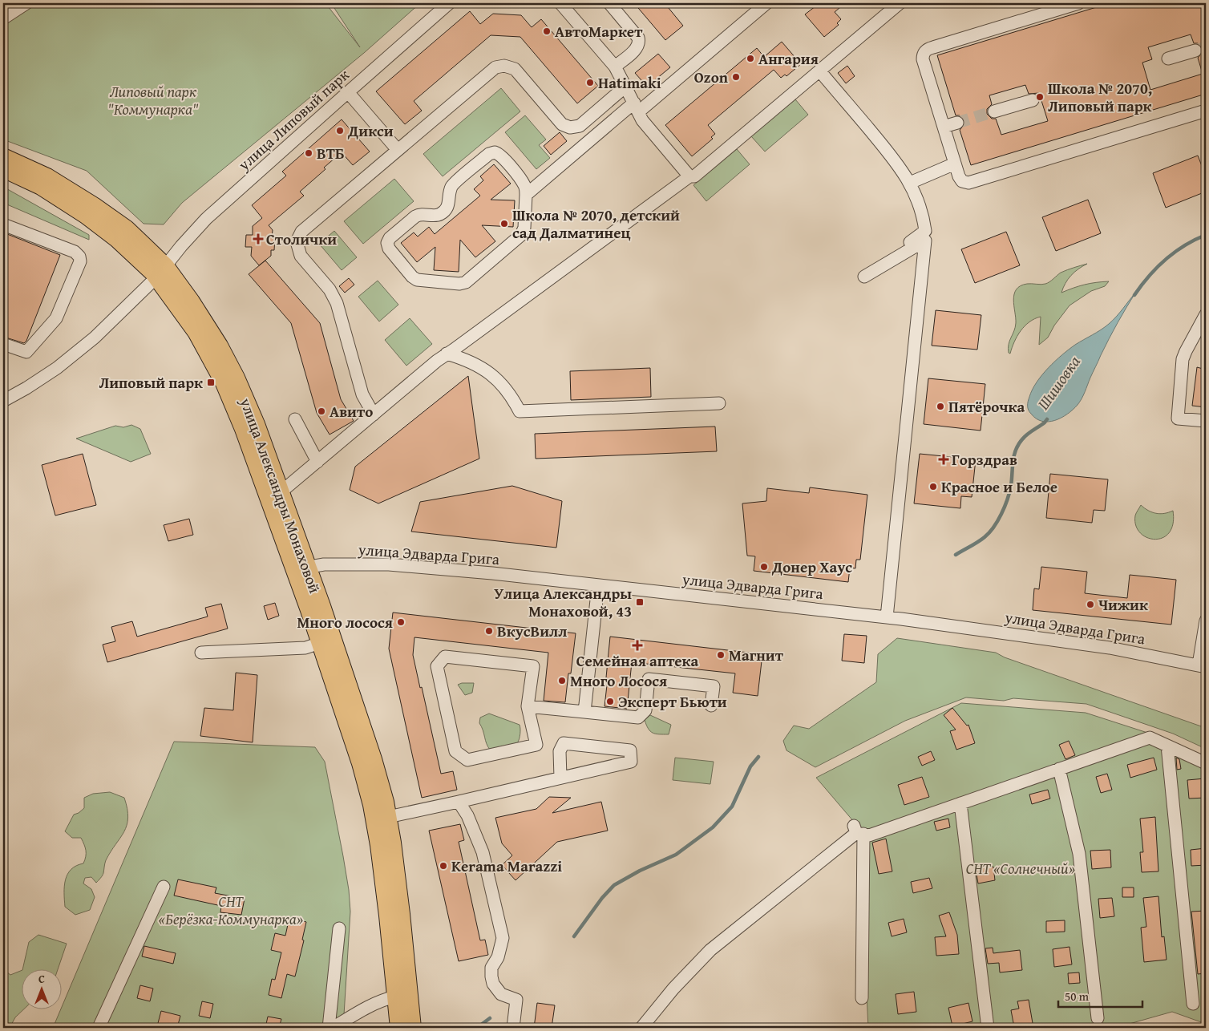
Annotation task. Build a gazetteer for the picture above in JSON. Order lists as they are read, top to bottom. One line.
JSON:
{"streets":{"main road":["улица Александры Монаховой"],"street":["улица Липовый парк","улица Эдварда Грига"]},"crossings":[["улица Липовый парк","улица Александры Монаховой"],["улица Александры Монаховой","улица Эдварда Грига"]],"water":["Шишовка"],"parks":["Липовый парк \"Коммунарка\"","СНТ «Солнечный»","СНТ «Берёзка-Коммунарка»"],"places":{"other":["АвтоМаркет","Ангария","Ozon","Hatimaki","Школа № 2070, Липовый парк","Дикси","ВТБ","Школа № 2070, детский сад Далматинец","Пятёрочка","Авито","Красное и Белое","Донер Хаус","Чижик","Много лосося","ВкусВилл","Магнит","Много Лосося","Эксперт Бьюти","Kerama Marazzi"],"health":["Столички","Горздрав","Семейная аптека"],"transit":["Липовый парк","Улица Александры Монаховой, 43"]},"scale_bar":"50 m","north":"top"}
